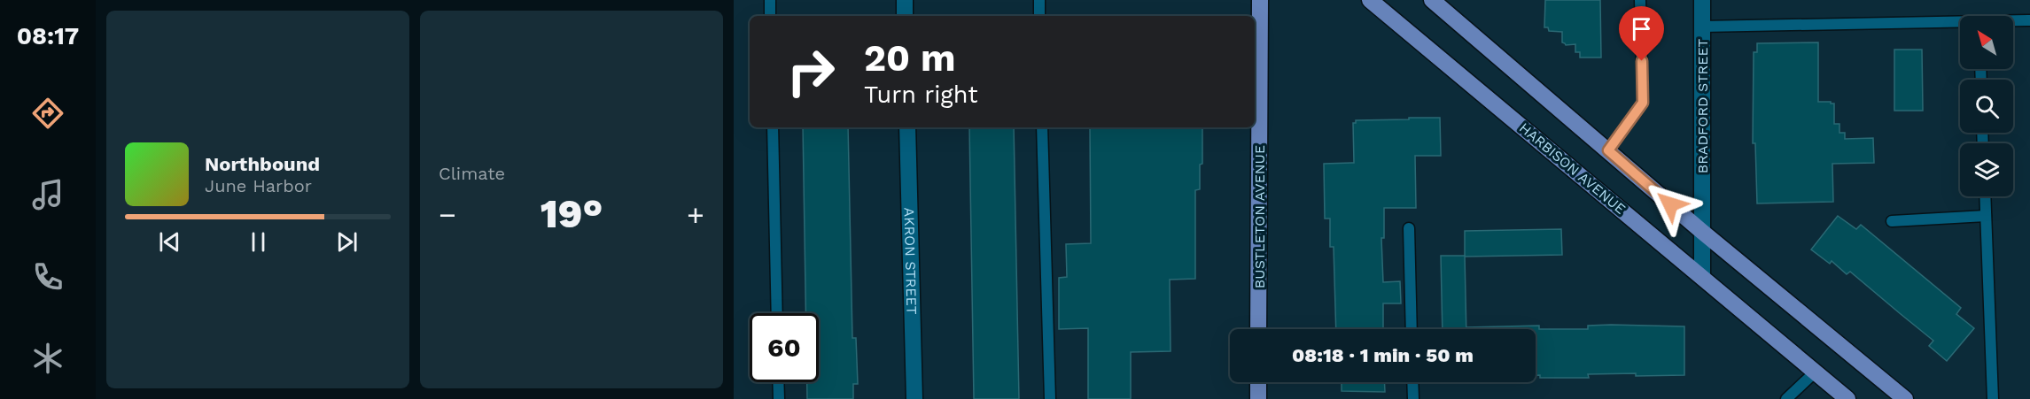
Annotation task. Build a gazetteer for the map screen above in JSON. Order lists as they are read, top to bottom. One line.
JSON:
{"streets":{"main road":["HARBISON AVENUE","BUSTLETON AVENUE"],"street":["BRADFORD STREET","AKRON STREET"]},"crossings":[["BRADFORD STREET","HARBISON AVENUE"]],"north":"top left","page":{"tabs":"08:17","tile":"Climate","turn":["20 m","Turn right"],"song":["Northbound","June Harbor"],"heat":["−","19°","+"],"limit":"60","trip":"08:18 · 1 min · 50 m"}}
